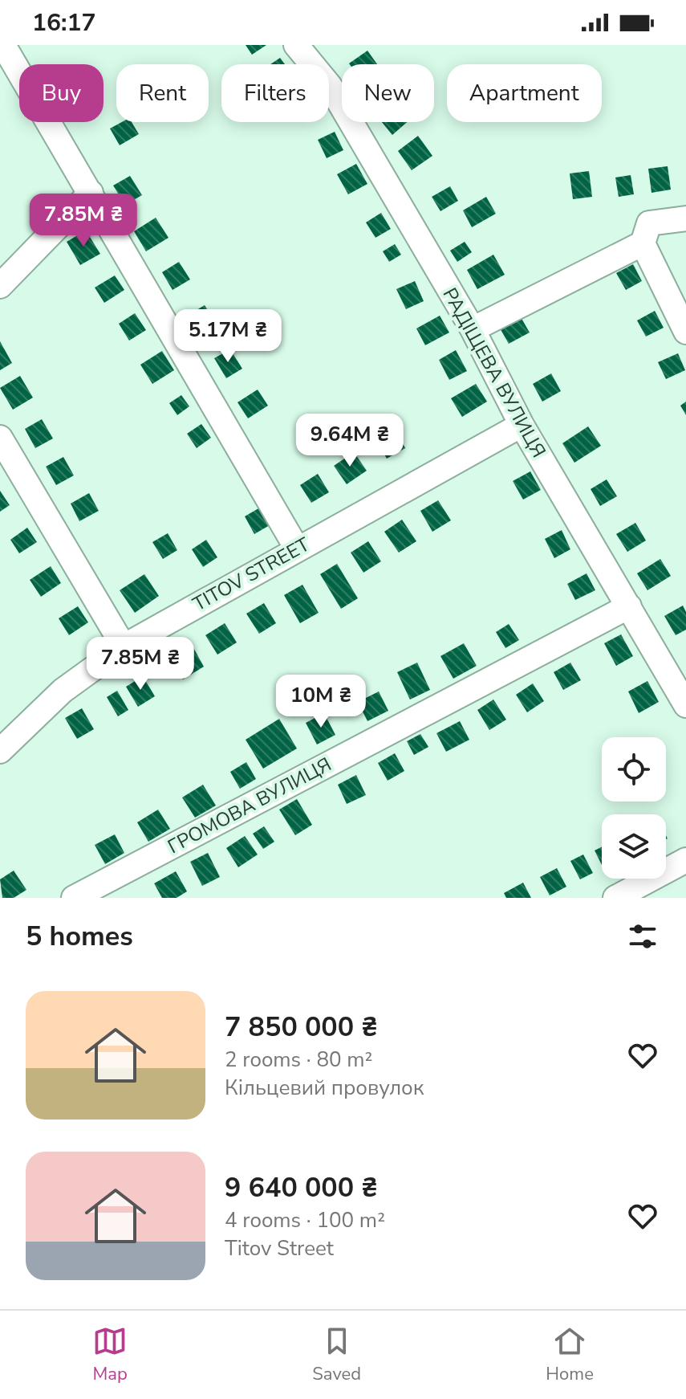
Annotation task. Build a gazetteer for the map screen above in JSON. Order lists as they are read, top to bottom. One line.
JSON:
{"streets":{"street":["РАДІЩЕВА ВУЛИЦЯ","TITOV STREET","ГРОМОВА ВУЛИЦЯ"]},"crossings":[["РАДІЩЕВА ВУЛИЦЯ","TITOV STREET"],["РАДІЩЕВА ВУЛИЦЯ","ГРОМОВА ВУЛИЦЯ"]],"page":{"status":"16:17","chip":["Buy","Rent","Filters","New","Apartment"],"price":["7.85M ₴","5.17M ₴","9.64M ₴","7.85M ₴","10M ₴"],"heading":"5 homes","list":[{"name":"7 850 000 ₴","note":"2 rooms · 80 m² · Кільцевий провулок"},{"name":"9 640 000 ₴","note":"4 rooms · 100 m² · Titov Street"}],"tabs":["Map","Saved","Home"]}}
